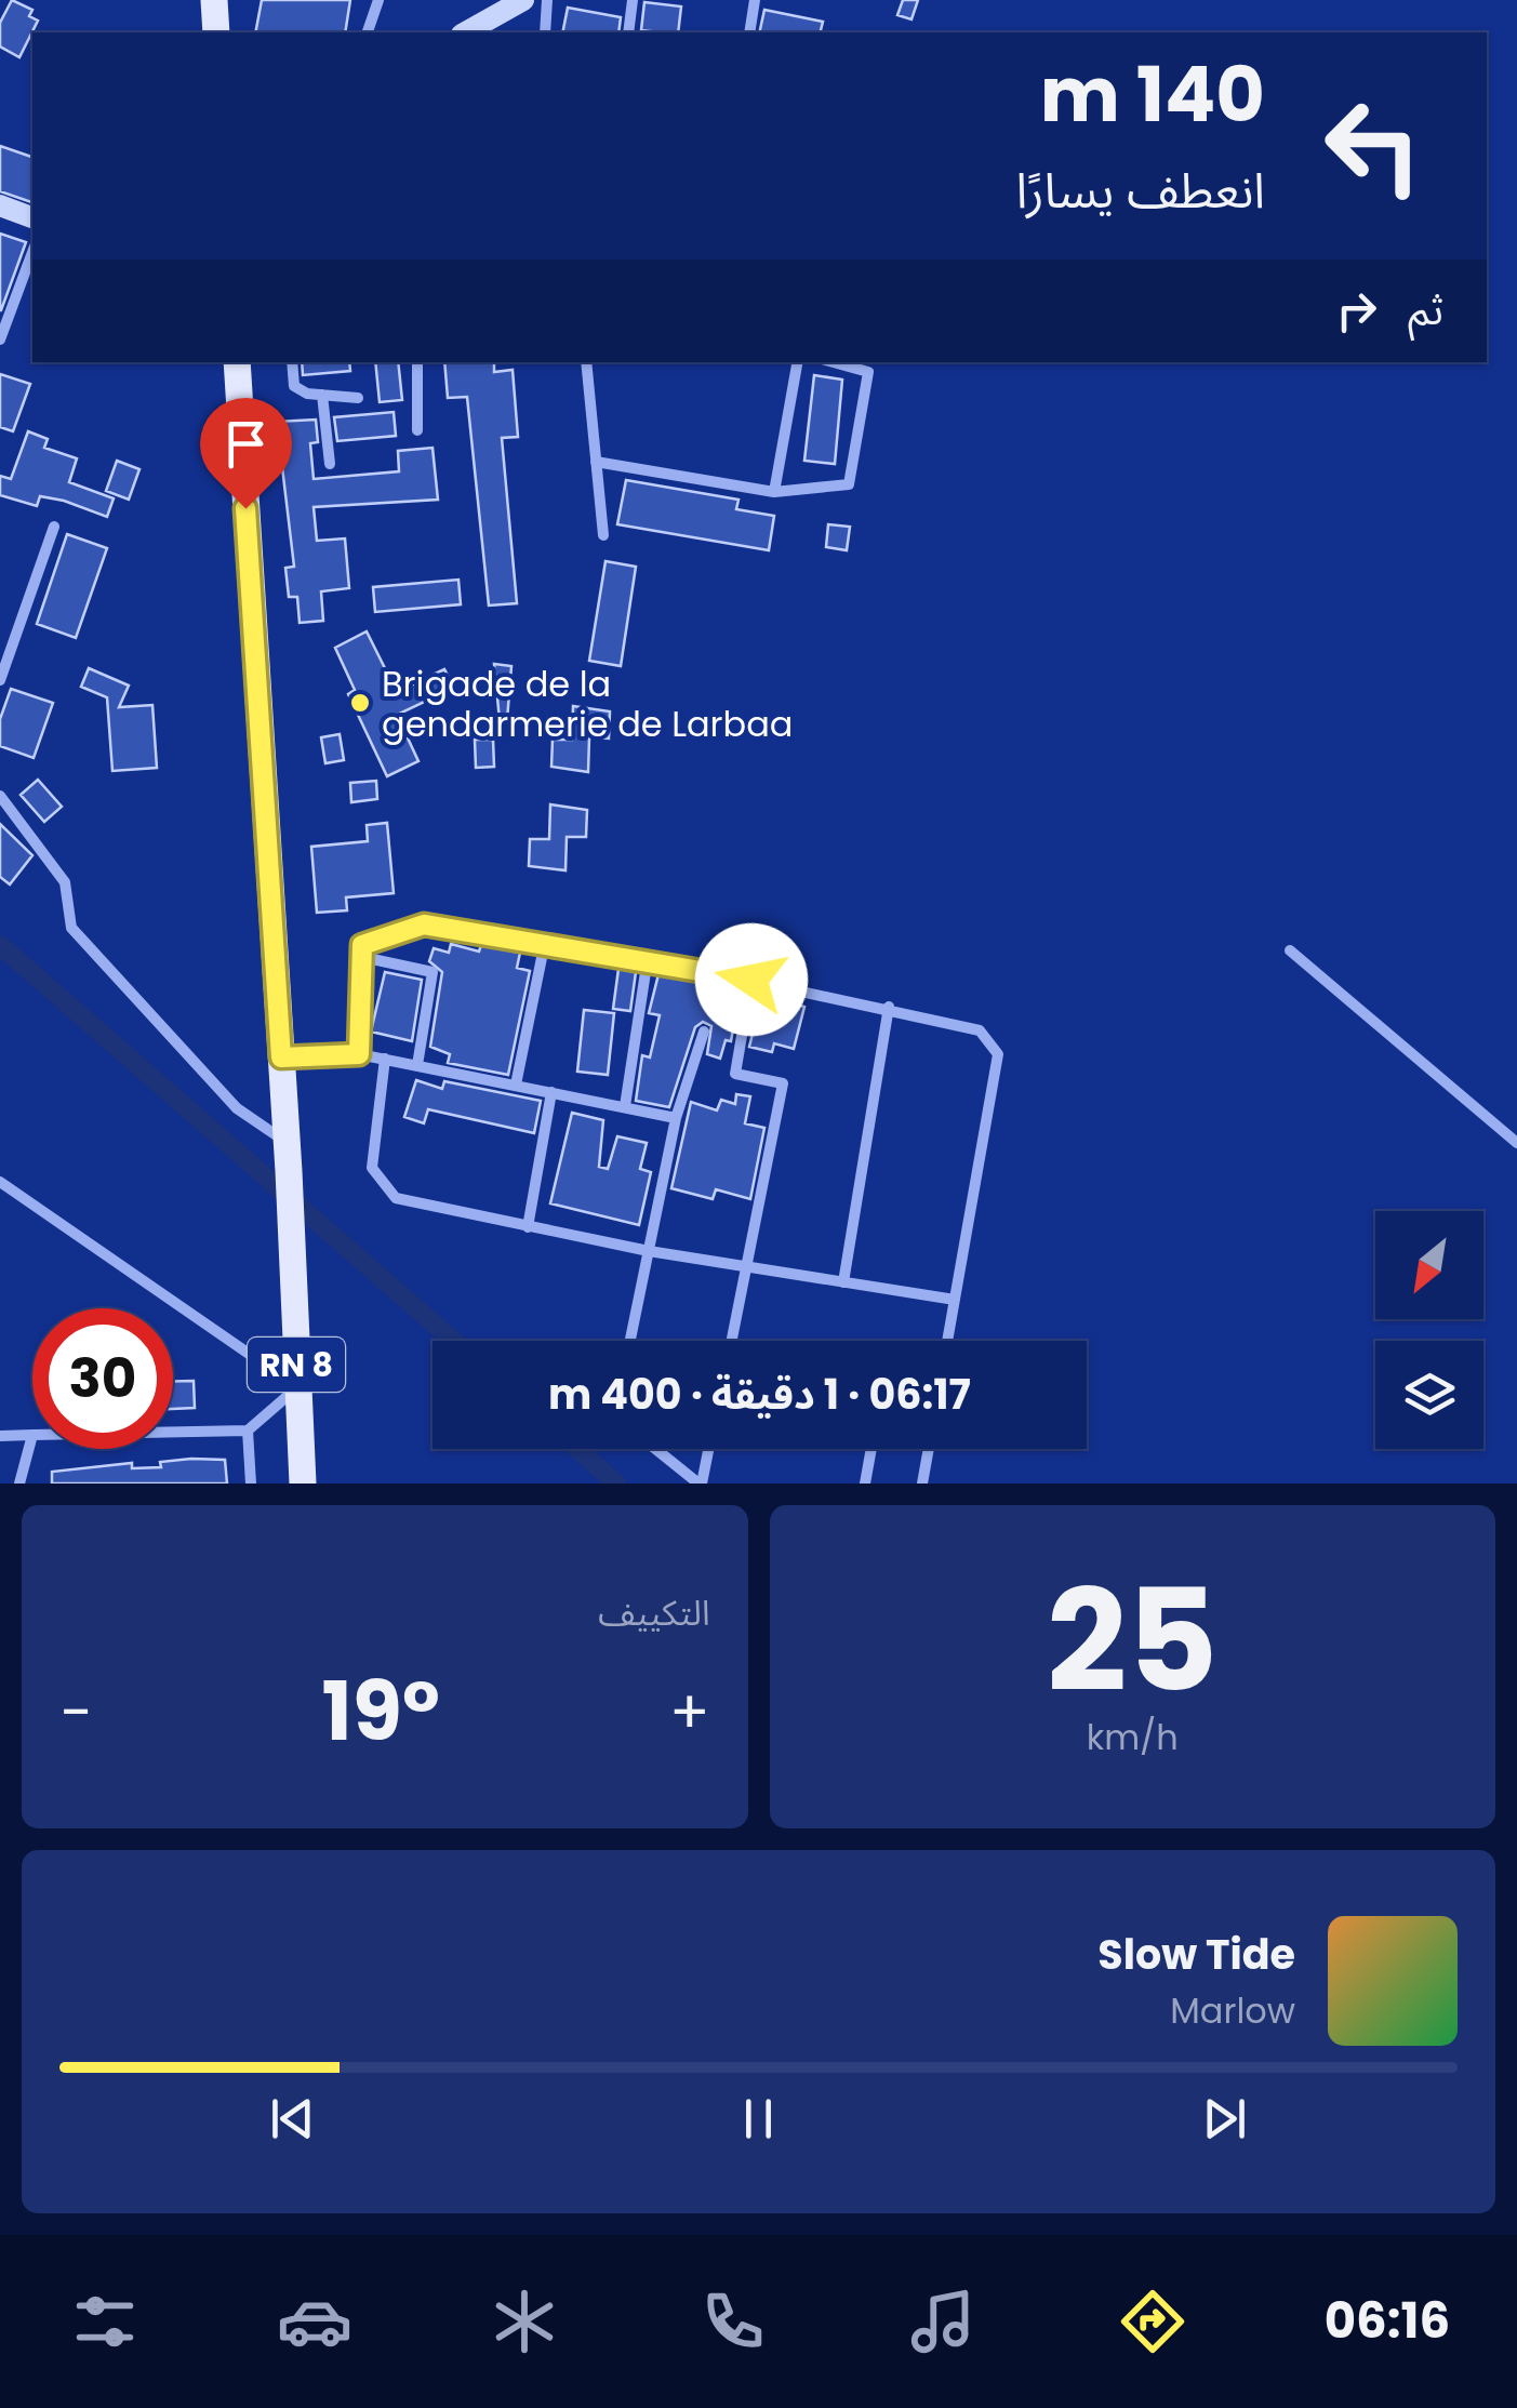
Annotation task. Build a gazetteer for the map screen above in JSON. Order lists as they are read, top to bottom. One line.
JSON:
{"streets":{"main road":["RN 8"]},"places":["Brigade de la gendarmerie de Larbaa"],"north":"bottom left","page":{"turn":["140 m","انعطف يسارًا"],"then":"ثم","limit":"30","trip":"06:17 · 1 دقيقة · 400 m","tile":[["25","km/h"],"التكييف"],"heat":["−","19°","+"],"song":["Slow Tide","Marlow"],"tabs":"06:16"}}
